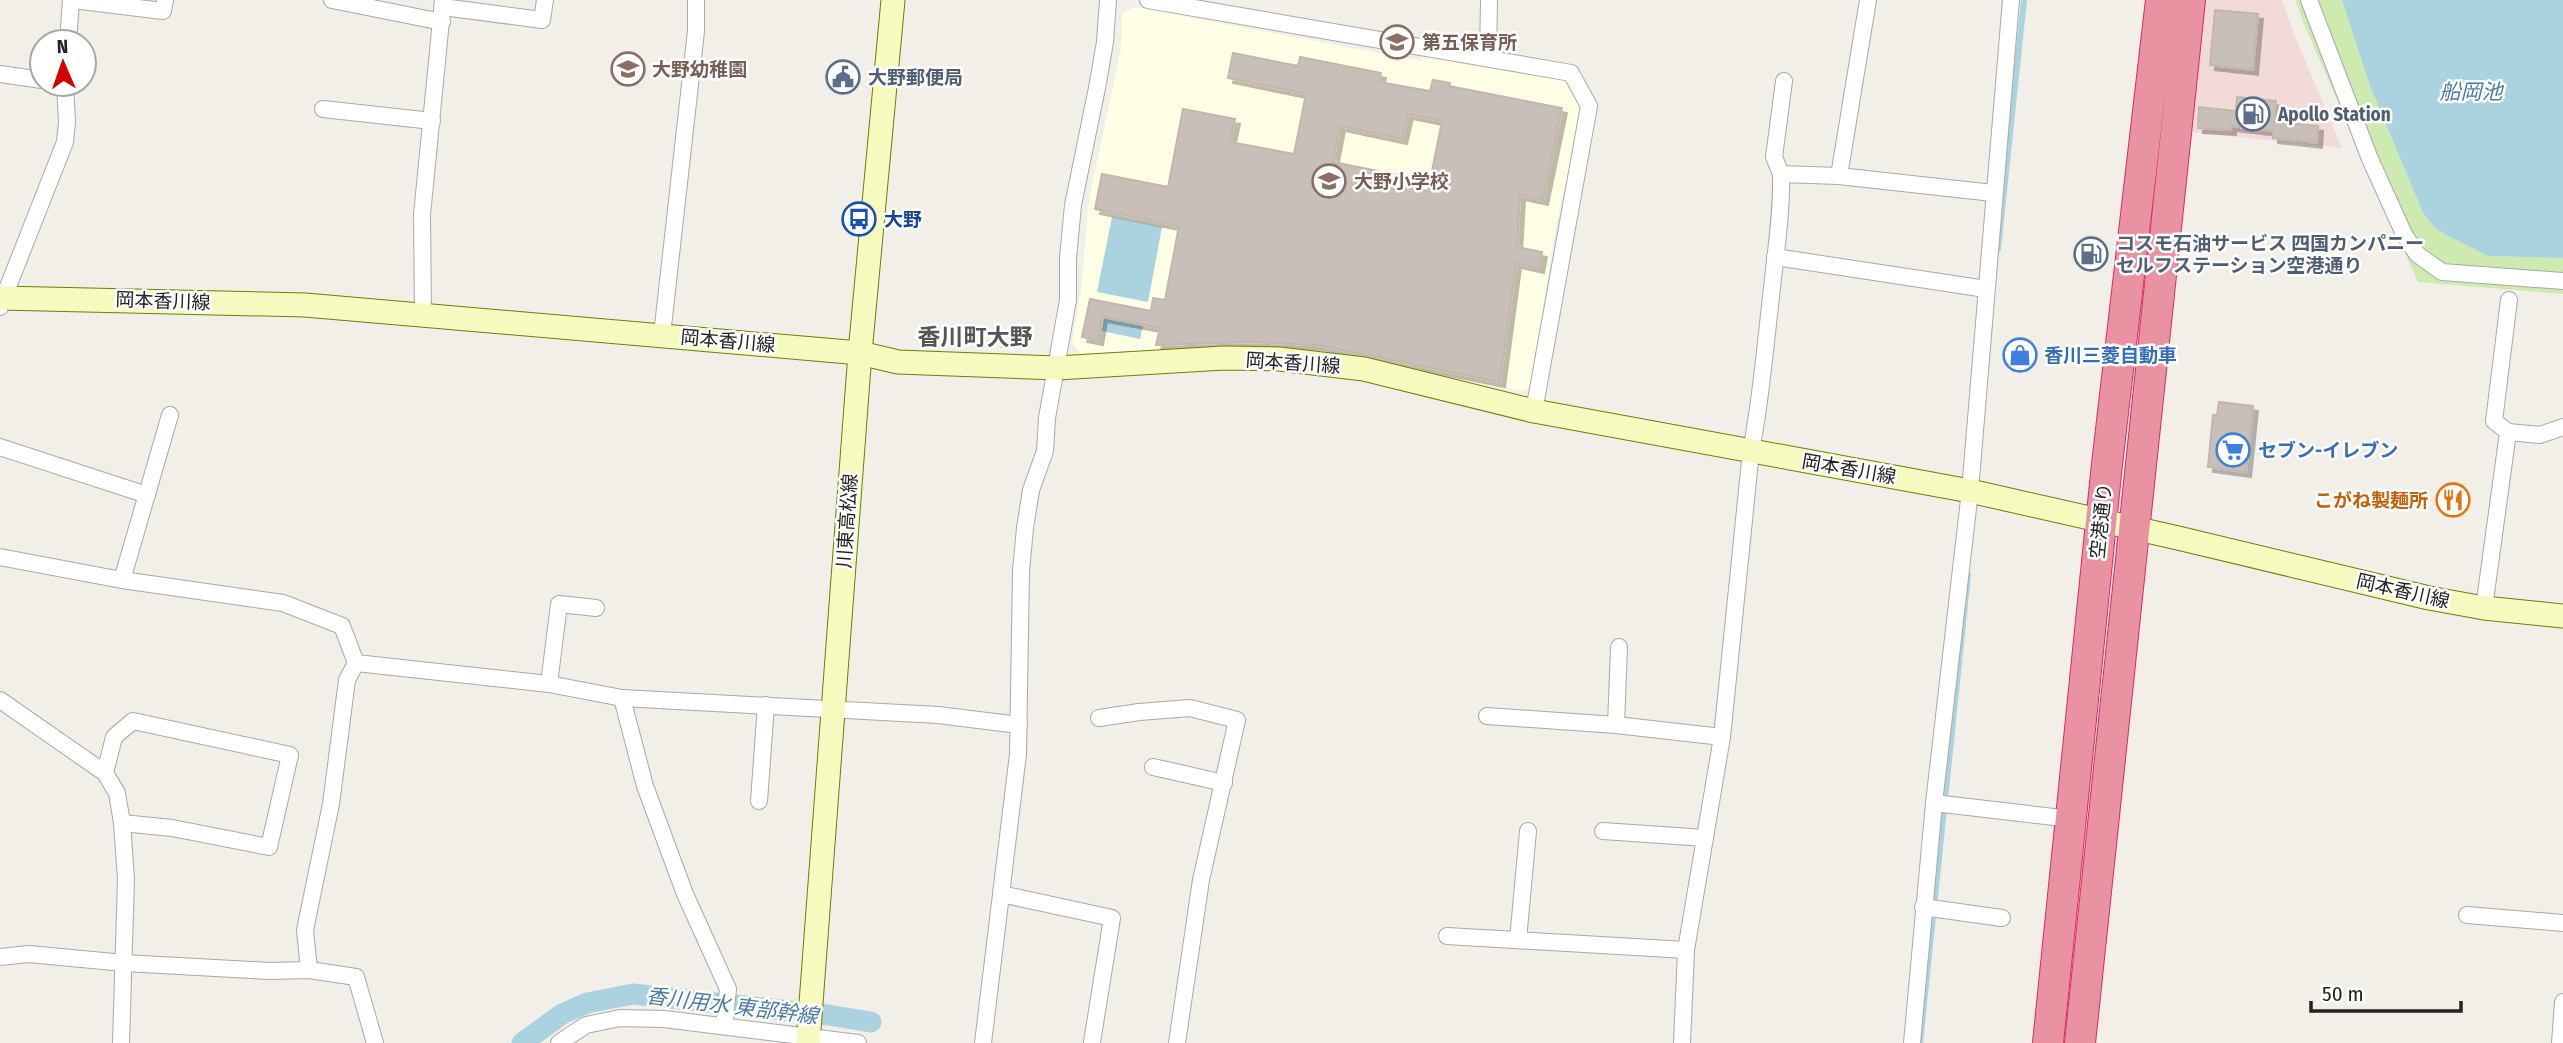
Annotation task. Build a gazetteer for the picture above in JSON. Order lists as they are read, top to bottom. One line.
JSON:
{"streets":{"highway":["空港通り"],"main road":["岡本香川線","川東高松線"]},"crossings":[["岡本香川線","川東高松線"],["岡本香川線","空港通り"]],"districts":["香川町大野"],"water":["船岡池","香川用水 東部幹線"],"places":{"school or university":["第五保育所","大野幼稚園","大野小学校"],"public building":["大野郵便局"],"fuel station":["Apollo Station","コスモ石油サービス 四国カンパニー セルフステーション空港通り"],"bus stop":["大野"],"shop":["香川三菱自動車"],"supermarket":["セブン-イレブン"],"restaurant":["こがね製麺所"]},"scale_bar":"50 m","north":"top"}
